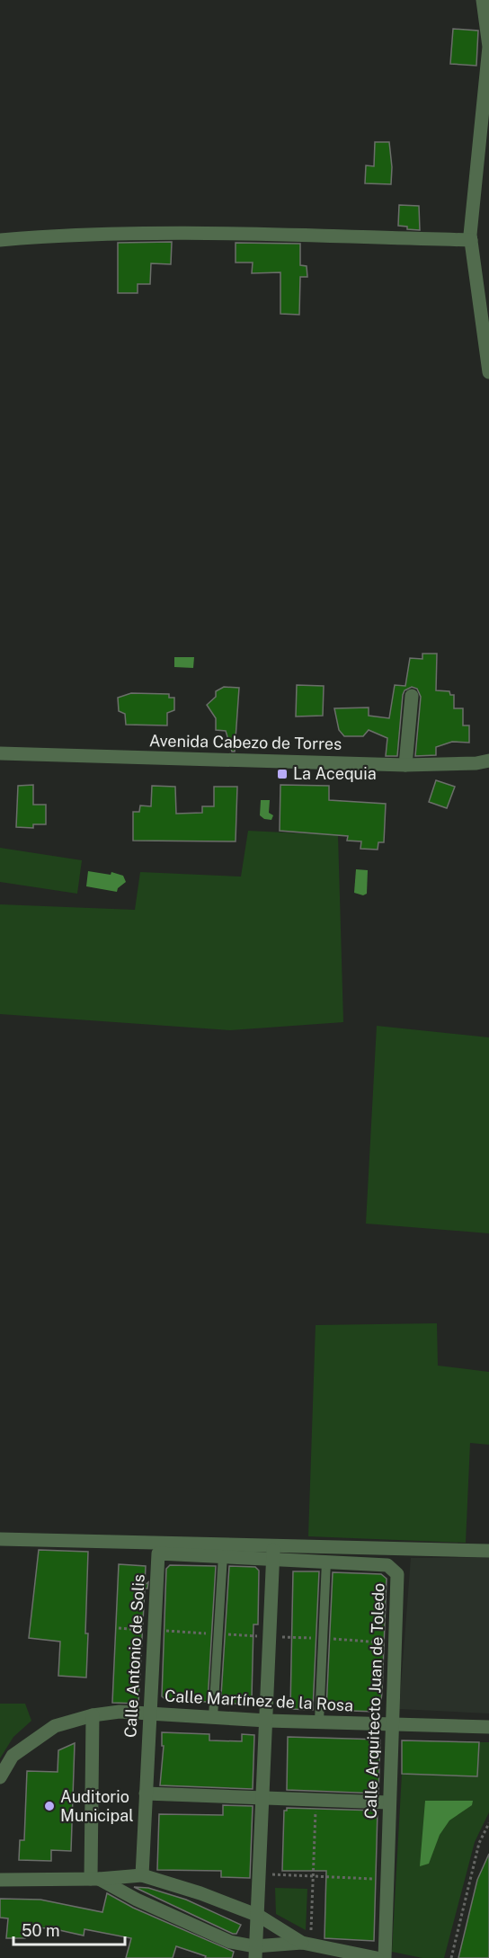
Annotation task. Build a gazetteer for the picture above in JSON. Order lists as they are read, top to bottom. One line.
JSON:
{"streets":{"street":["Avenida Cabezo de Torres","Calle Antonio de Solis","Calle Martínez de la Rosa","Calle Arquitecto Juan de Toledo"]},"crossings":[["Calle Antonio de Solis","Calle Martínez de la Rosa"],["Calle Antonio de Solis","Calle Arquitecto Juan de Toledo"],["Calle Martínez de la Rosa","Calle Arquitecto Juan de Toledo"]],"places":{"transit":["La Acequia"],"other":["Auditorio Municipal"]},"scale_bar":"50 m"}
